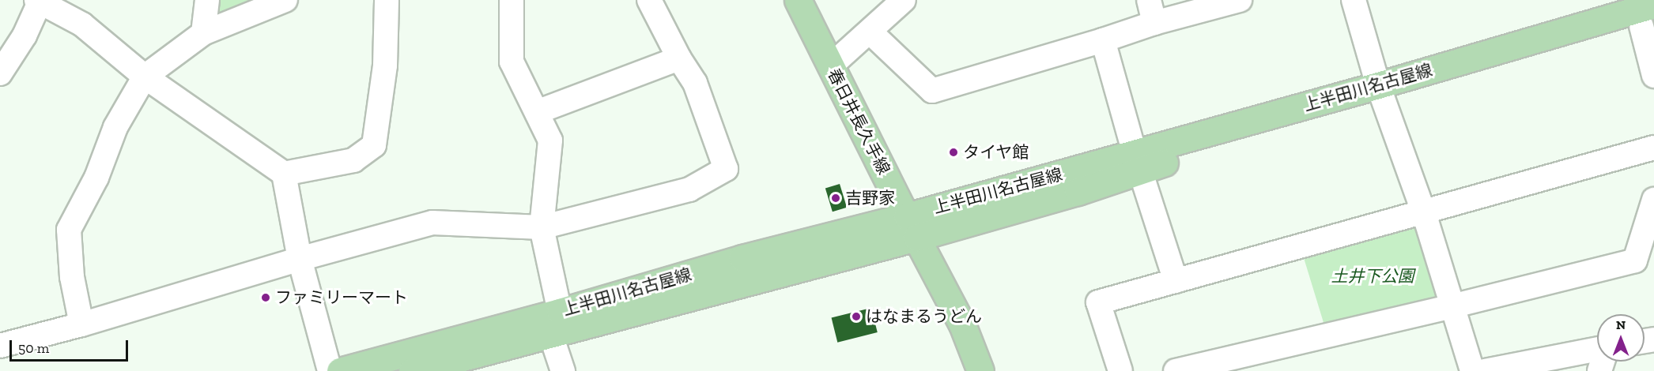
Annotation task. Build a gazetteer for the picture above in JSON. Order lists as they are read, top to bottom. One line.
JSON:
{"streets":{"main road":["上半田川名古屋線","春日井長久手線"]},"crossings":[["上半田川名古屋線","春日井長久手線"]],"parks":["土井下公園"],"places":["タイヤ館","吉野家","ファミリーマート","はなまるうどん"],"scale_bar":"50 m","north":"top"}
